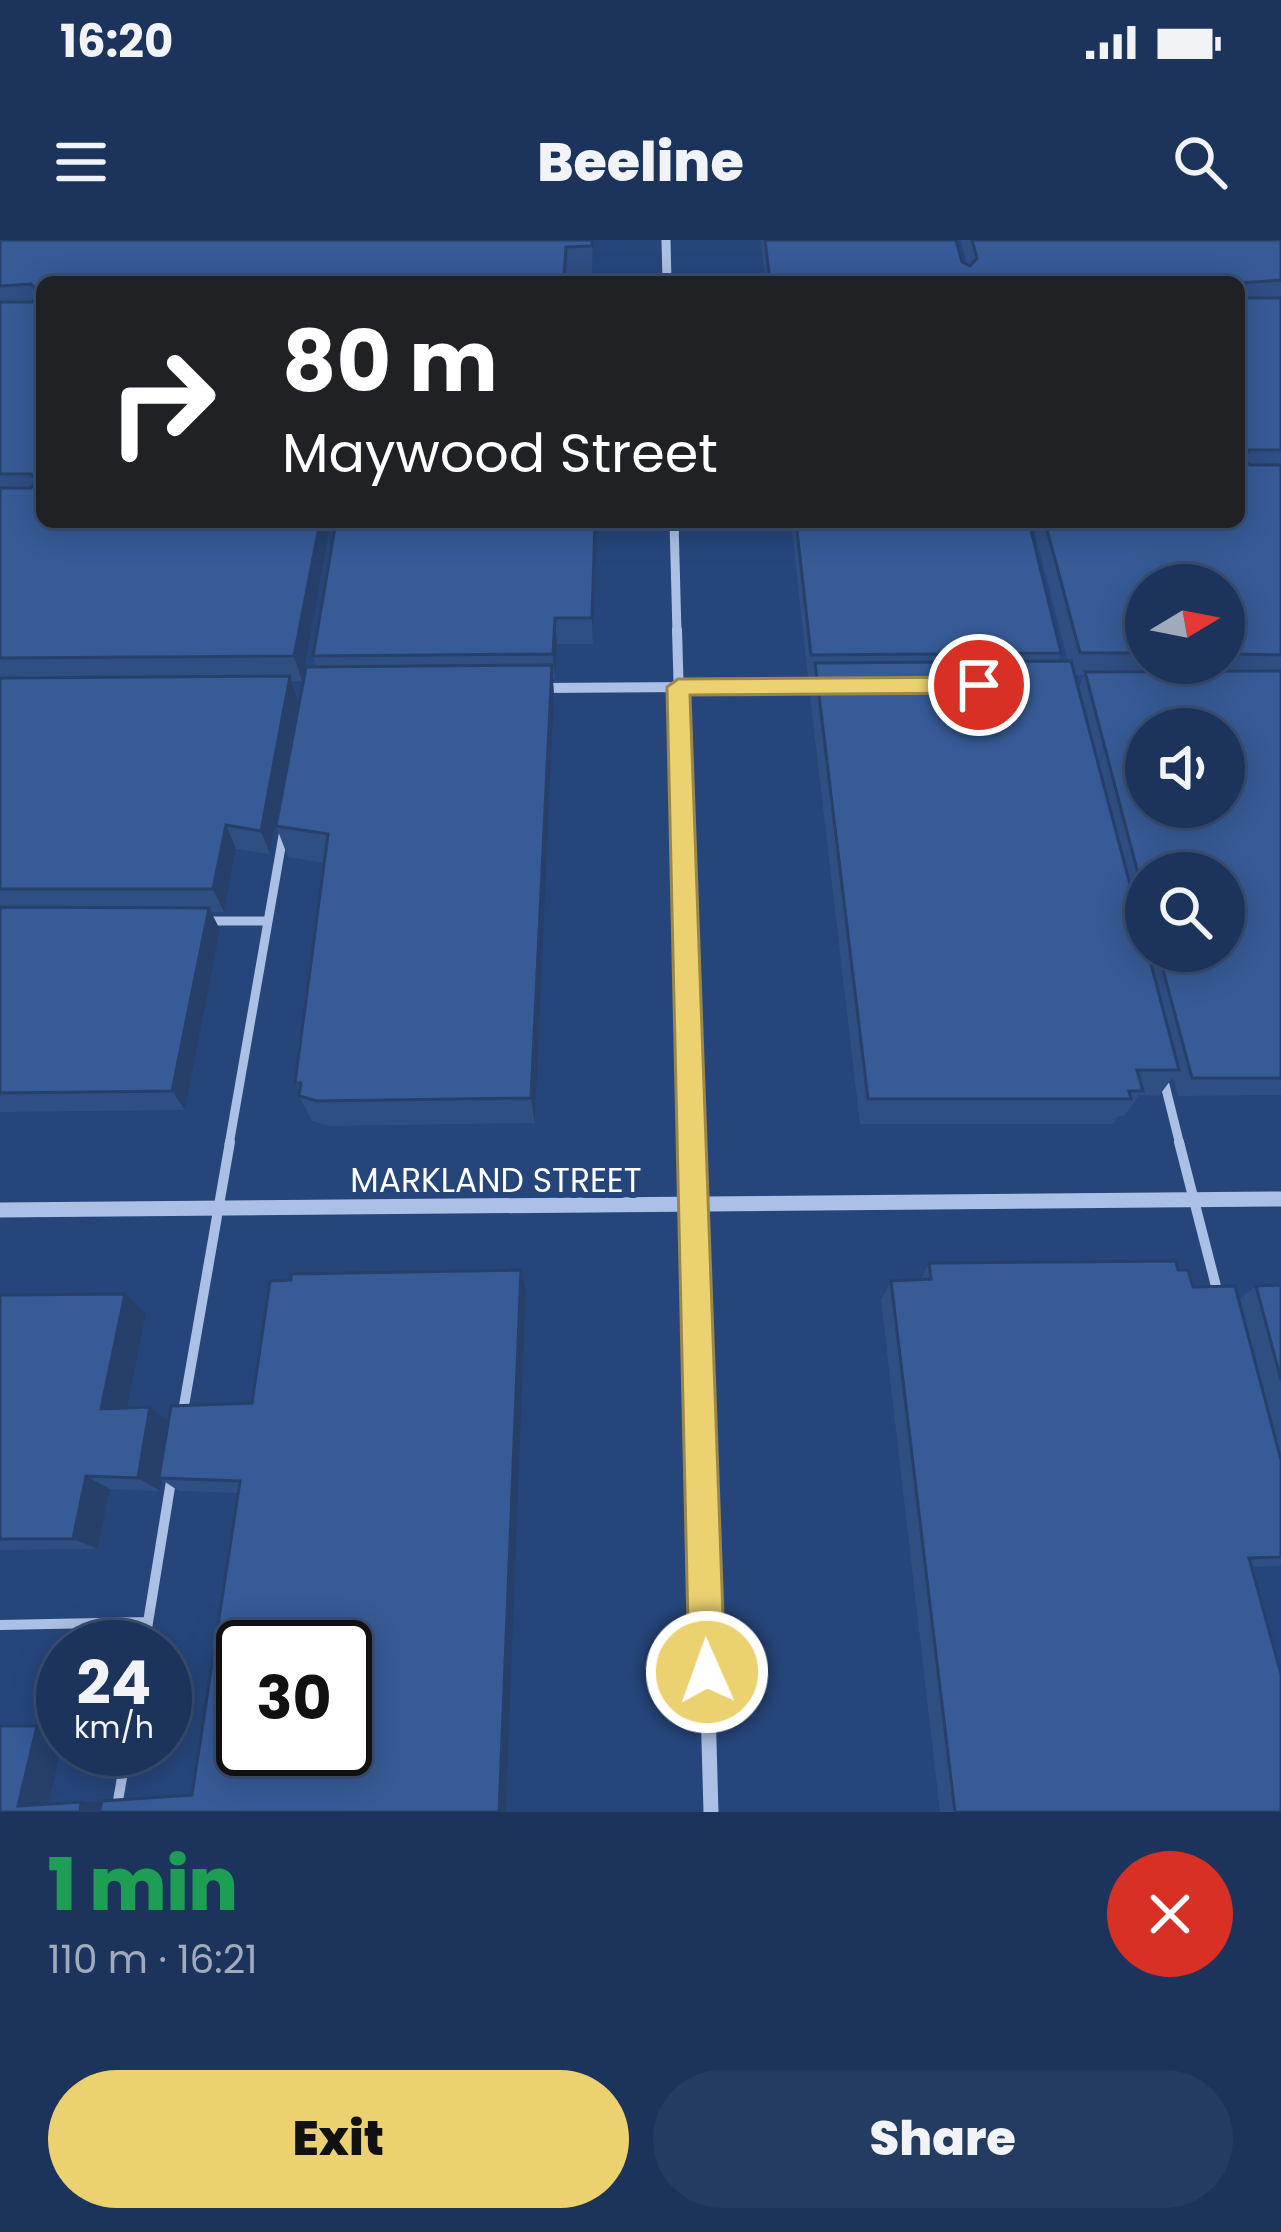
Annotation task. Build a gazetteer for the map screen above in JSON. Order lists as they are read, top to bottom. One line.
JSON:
{"streets":{"street":["MARKLAND STREET"]},"north":"right","page":{"status":"16:20","header":"Beeline","turn":["80 m","Maywood Street"],"speed":"24 km/h","limit":"30","heading":["1 min","110 m · 16:21"],"buttons":["Exit","Share"]}}
